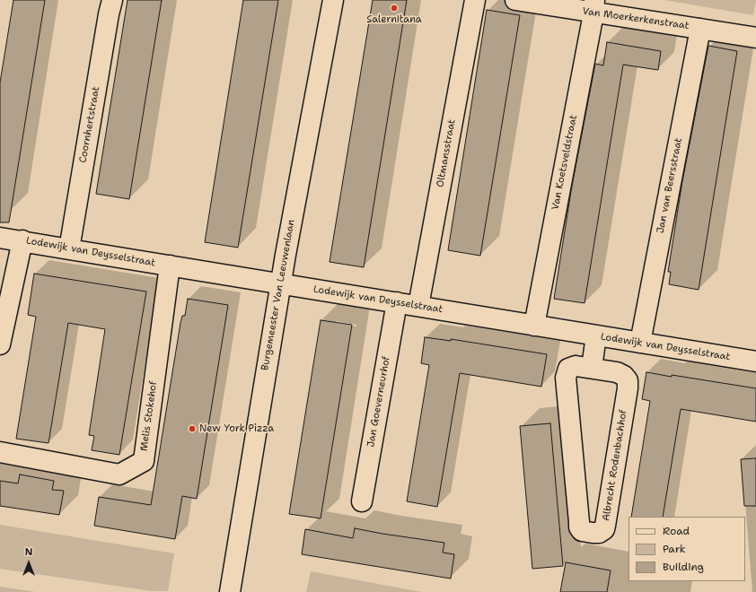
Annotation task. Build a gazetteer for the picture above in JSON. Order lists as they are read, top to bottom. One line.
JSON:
{"streets":{"street":["Van Moerkerkenstraat","Coornhertstraat","Oltmansstraat","Van Koetsveldstraat","Jan van Beersstraat","Lodewijk van Deysselstraat","Burgemeester Van Leeuwenlaan","Jan Goeverneurhof","Melis Stokehof","Albrecht Rodenbachhof"]},"crossings":[["Van Moerkerkenstraat","Van Koetsveldstraat"],["Van Moerkerkenstraat","Jan van Beersstraat"],["Coornhertstraat","Lodewijk van Deysselstraat"],["Oltmansstraat","Lodewijk van Deysselstraat"],["Van Koetsveldstraat","Lodewijk van Deysselstraat"],["Jan van Beersstraat","Lodewijk van Deysselstraat"],["Lodewijk van Deysselstraat","Burgemeester Van Leeuwenlaan"],["Lodewijk van Deysselstraat","Jan Goeverneurhof"],["Lodewijk van Deysselstraat","Melis Stokehof"]],"places":["Salernitana","New York Pizza"],"legend":["Road","Park","Building"],"north":"top"}
